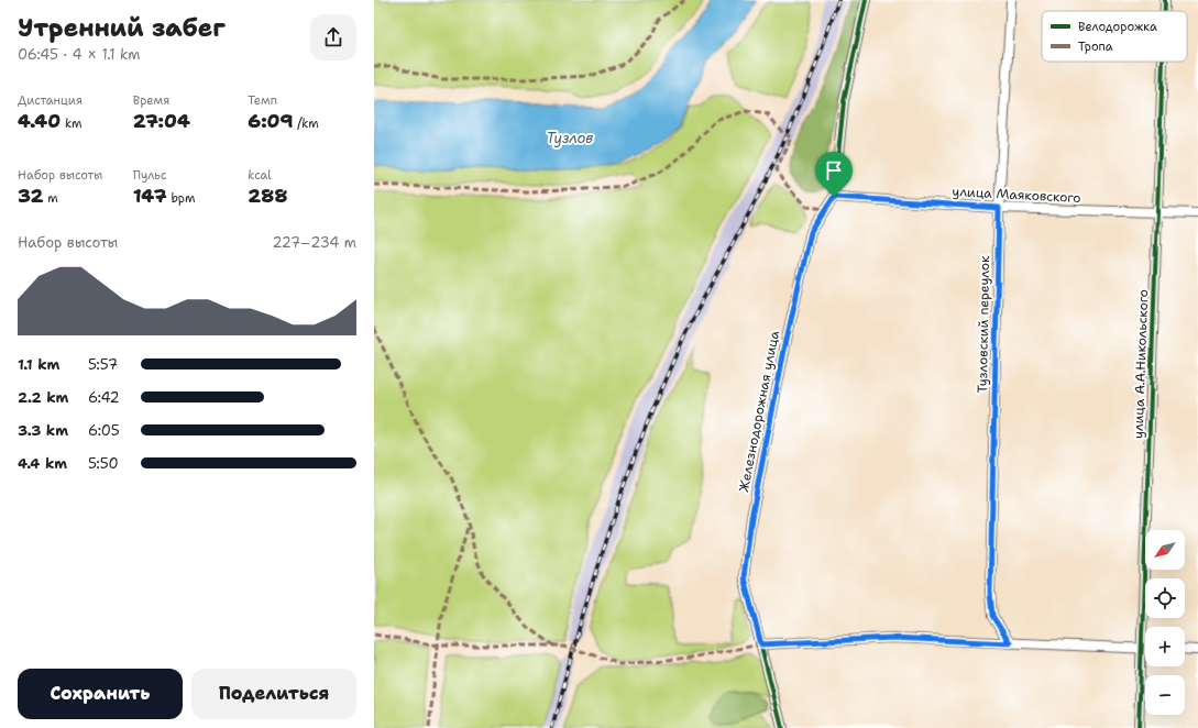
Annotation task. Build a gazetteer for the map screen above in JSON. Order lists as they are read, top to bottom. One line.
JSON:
{"streets":{"street":["улица Маяковского","Тузловский переулок","улица А.А.Никольского","Железнодорожная улица"]},"crossings":[["улица Маяковского","Тузловский переулок"],["улица Маяковского","улица А.А.Никольского"],["улица Маяковского","Железнодорожная улица"]],"water":["Тузлов"],"legend":["Велодорожка","Тропа"],"north":"bottom left","page":{"heading":["Утренний забег","06:45 · 4 × 1.1 km"],"stats":[["Дистанция","4.40 km"],["Время","27:04"],["Темп","6:09 /km"],["Набор высоты","32 m"],["Пульс","147 bpm"],["kcal","288"]],"chart":["Набор высоты","227–234 m"],"list":[{"name":"1.1 km","note":"5:57"},{"name":"2.2 km","note":"6:42"},{"name":"3.3 km","note":"6:05"},{"name":"4.4 km","note":"5:50"}],"map_buttons":["+","−"],"buttons":["Сохранить","Поделиться"]}}
